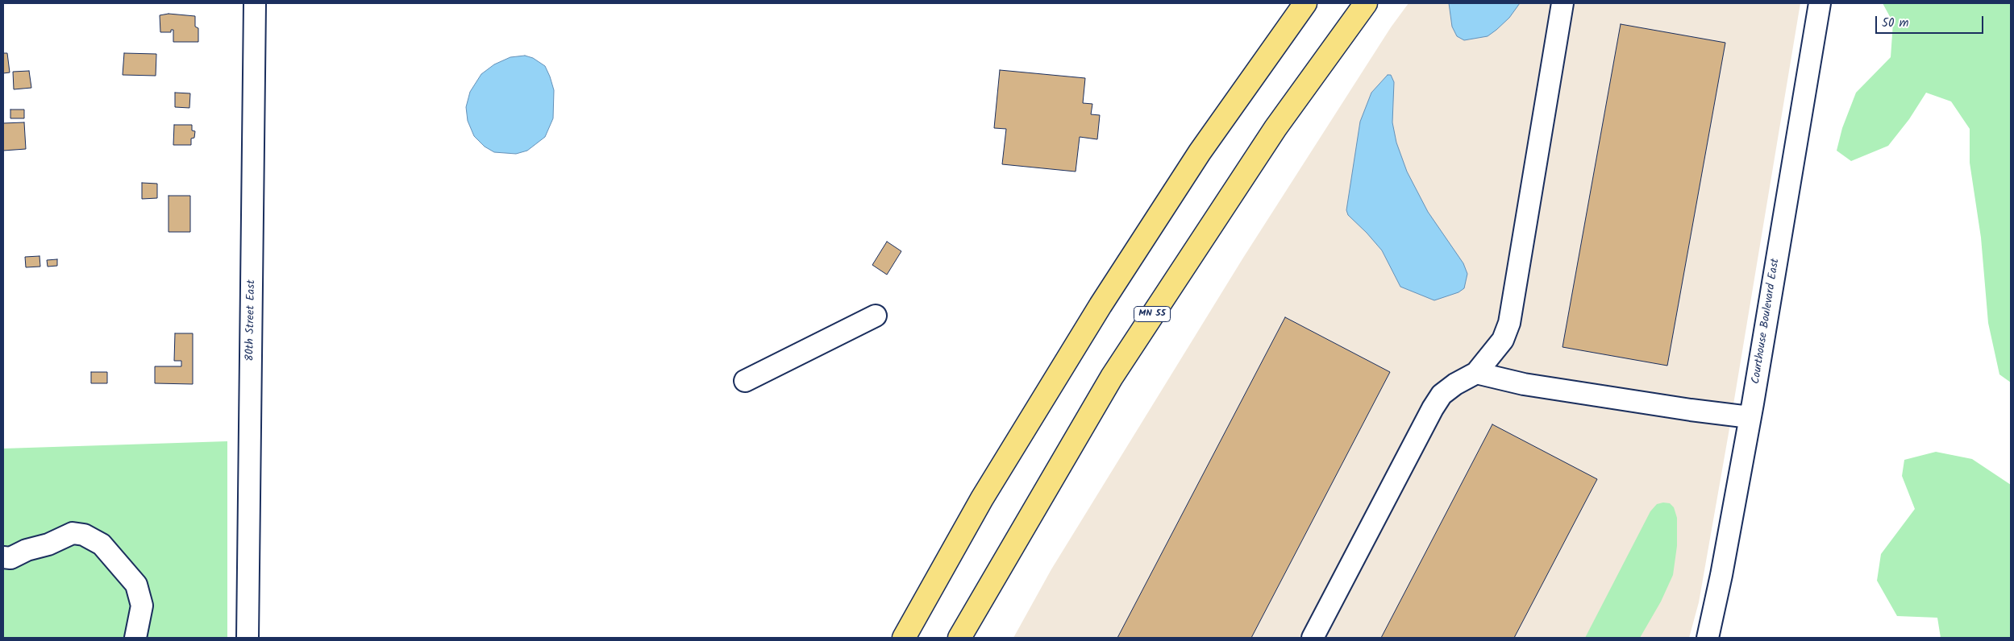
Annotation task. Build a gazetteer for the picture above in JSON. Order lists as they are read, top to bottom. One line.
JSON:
{"streets":{"highway":["MN 55"],"street":["80th Street East","Courthouse Boulevard East"]},"scale_bar":"50 m"}
